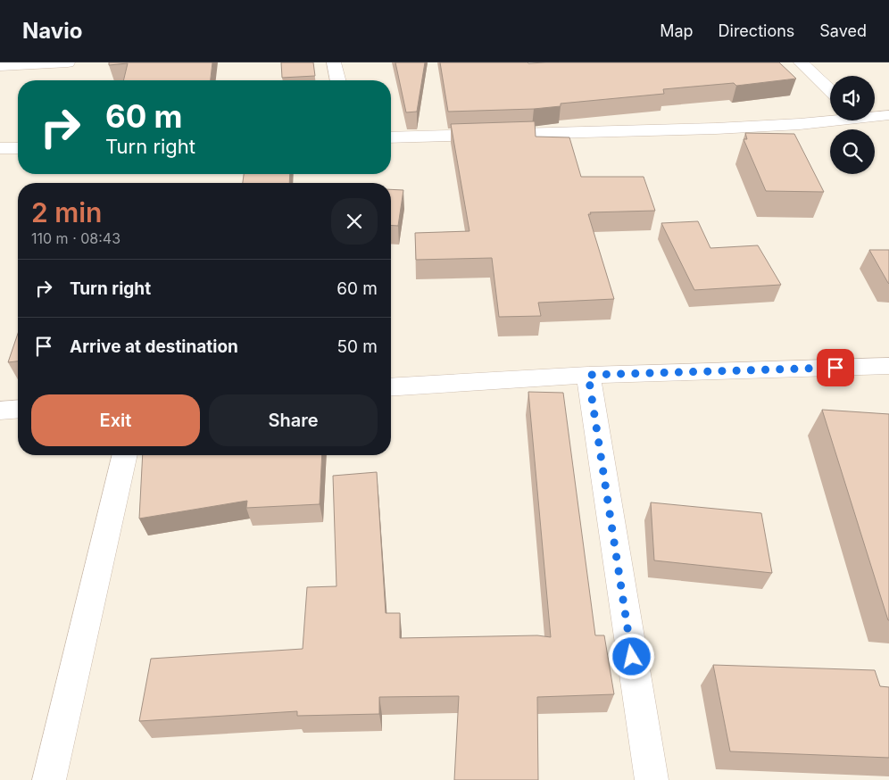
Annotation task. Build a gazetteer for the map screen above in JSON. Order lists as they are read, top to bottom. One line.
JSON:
{"page":{"header":"Navio","nav":["Map","Directions","Saved"],"turn":["60 m","Turn right"],"heading":["2 min","110 m · 08:43"],"list":[{"name":"Turn right","value":"60 m"},{"name":"Arrive at destination","value":"50 m"}],"buttons":["Exit","Share"]}}
